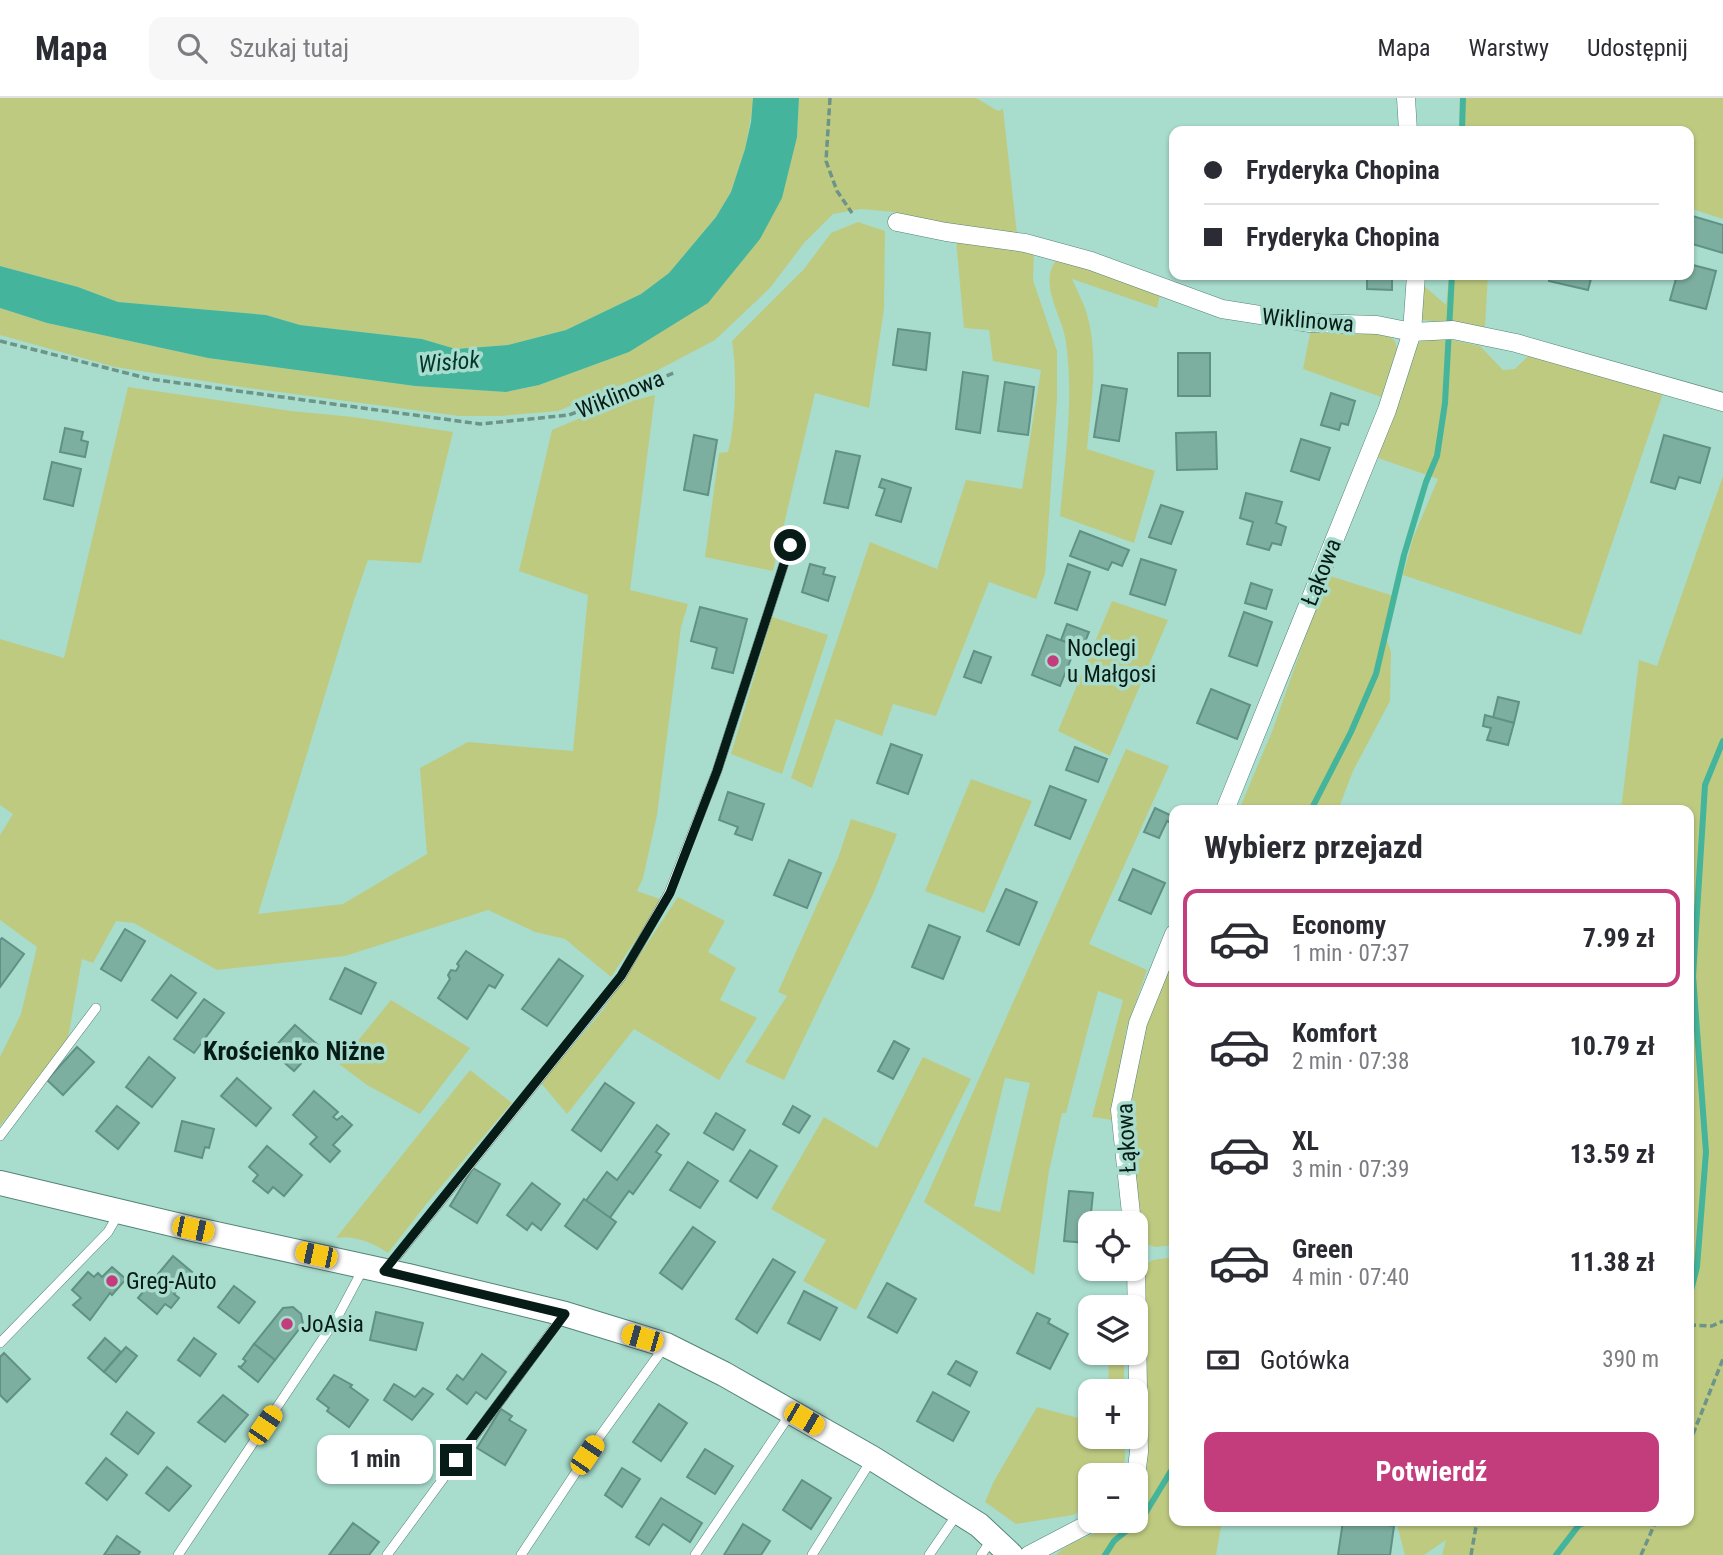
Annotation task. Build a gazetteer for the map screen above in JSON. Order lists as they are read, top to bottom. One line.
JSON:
{"streets":{"street":["Wiklinowa","Łąkowa"]},"crossings":[["Wiklinowa","Łąkowa"]],"districts":["Krościenko Niżne"],"water":["Wisłok"],"places":["Noclegi u Małgosi","Greg-Auto","JoAsia"],"page":{"header":"Mapa","search":"Szukaj tutaj","nav":["Mapa","Warstwy","Udostępnij"],"banner":["Fryderyka Chopina","Fryderyka Chopina"],"heading":"Wybierz przejazd","list":[{"name":"Economy","note":"1 min · 07:37","value":"7.99 zł"},{"name":"Komfort","note":"2 min · 07:38","value":"10.79 zł"},{"name":"XL","note":"3 min · 07:39","value":"13.59 zł"},{"name":"Green","note":"4 min · 07:40","value":"11.38 zł"}],"map_buttons":["+","−"],"pay":["Gotówka","390 m"],"buttons":"Potwierdź","bubble":"1 min"}}
